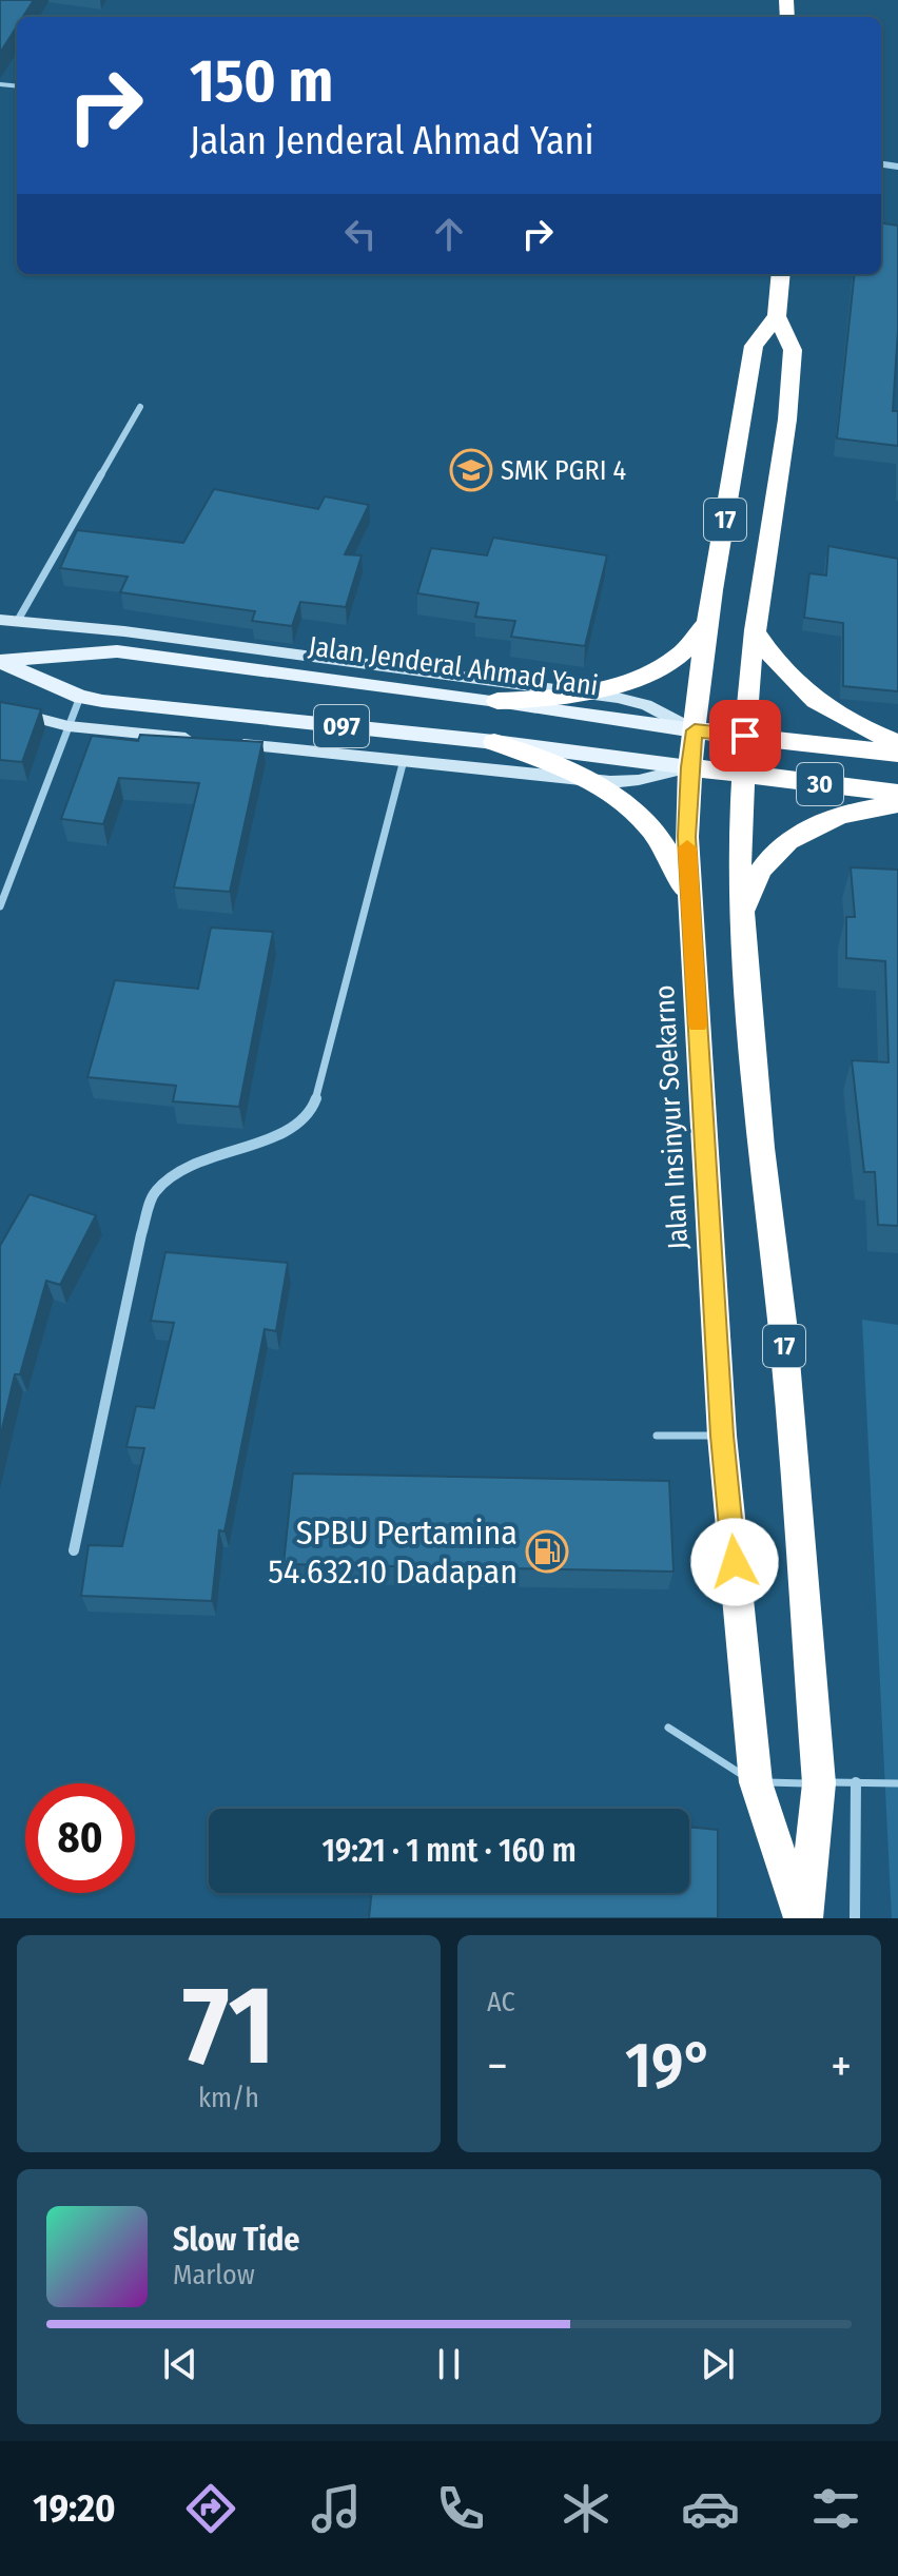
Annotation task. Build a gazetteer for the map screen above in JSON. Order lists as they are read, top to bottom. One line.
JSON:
{"streets":{"highway":["17","Jalan Jenderal Ahmad Yani","30","Jalan Insinyur Soekarno"],"main road":["097"]},"crossings":[["Jalan Jenderal Ahmad Yani","Jalan Insinyur Soekarno"]],"places":{"school or university":["SMK PGRI 4"],"fuel station":["SPBU Pertamina 54.632.10 Dadapan"]},"page":{"turn":["150 m","Jalan Jenderal Ahmad Yani"],"limit":"80","trip":"19:21 · 1 mnt · 160 m","tile":[["71","km/h"],"AC"],"heat":["−","19°","+"],"song":["Slow Tide","Marlow"],"tabs":"19:20"}}
